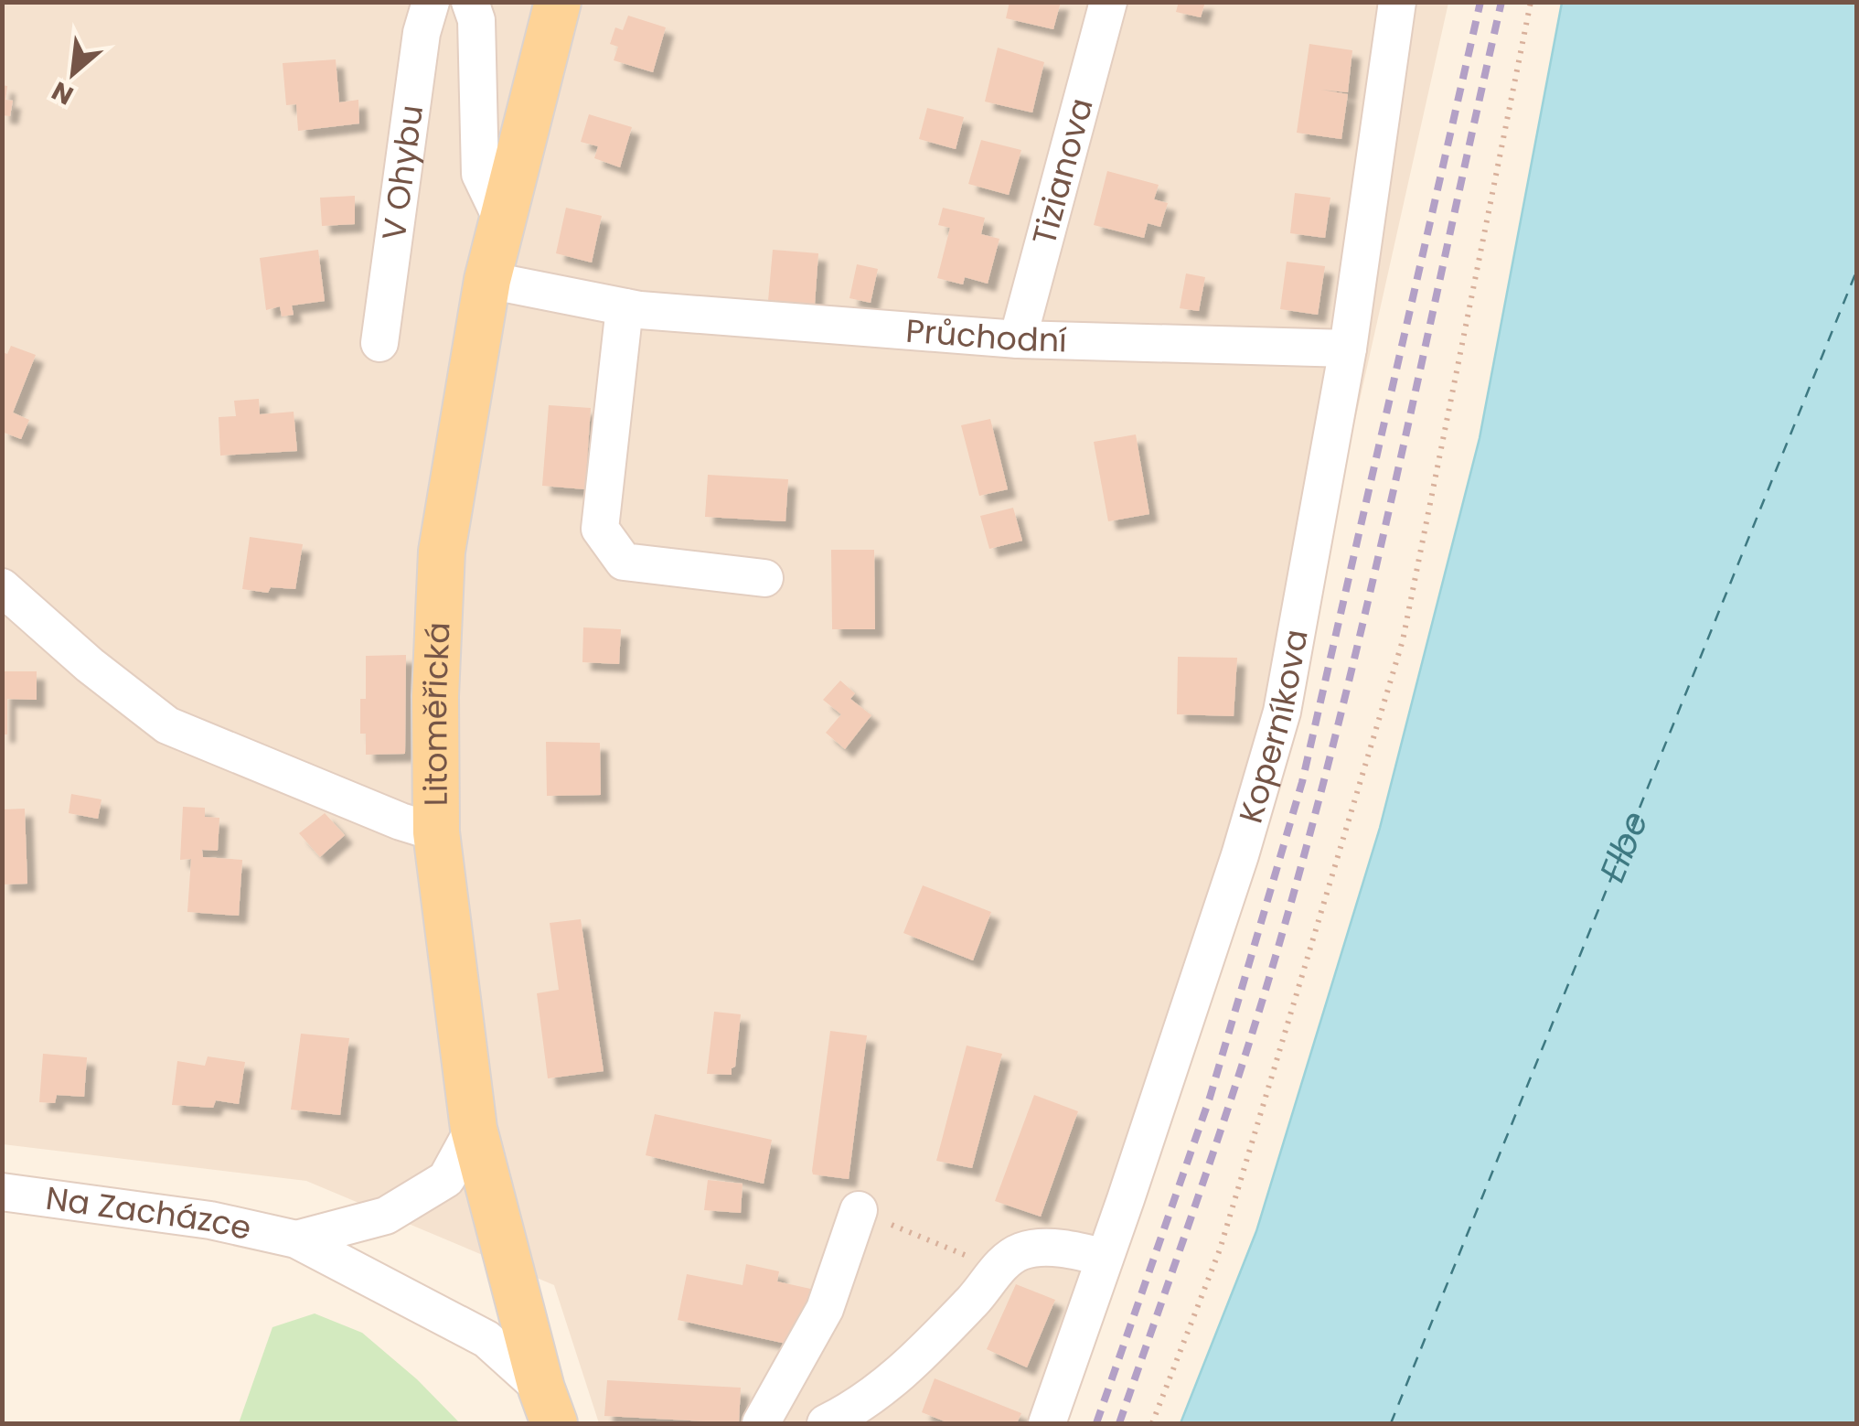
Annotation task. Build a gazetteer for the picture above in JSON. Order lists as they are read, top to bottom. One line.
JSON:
{"streets":{"main road":["Litoměřická"],"street":["Tizianova","V Ohybu","Průchodní","Koperníkova","Na Zacházce"]},"crossings":[["Tizianova","Průchodní"],["V Ohybu","Litoměřická"],["Průchodní","Litoměřická"],["Průchodní","Koperníkova"],["Litoměřická","Na Zacházce"]],"water":["Elbe"],"north":"bottom left"}
